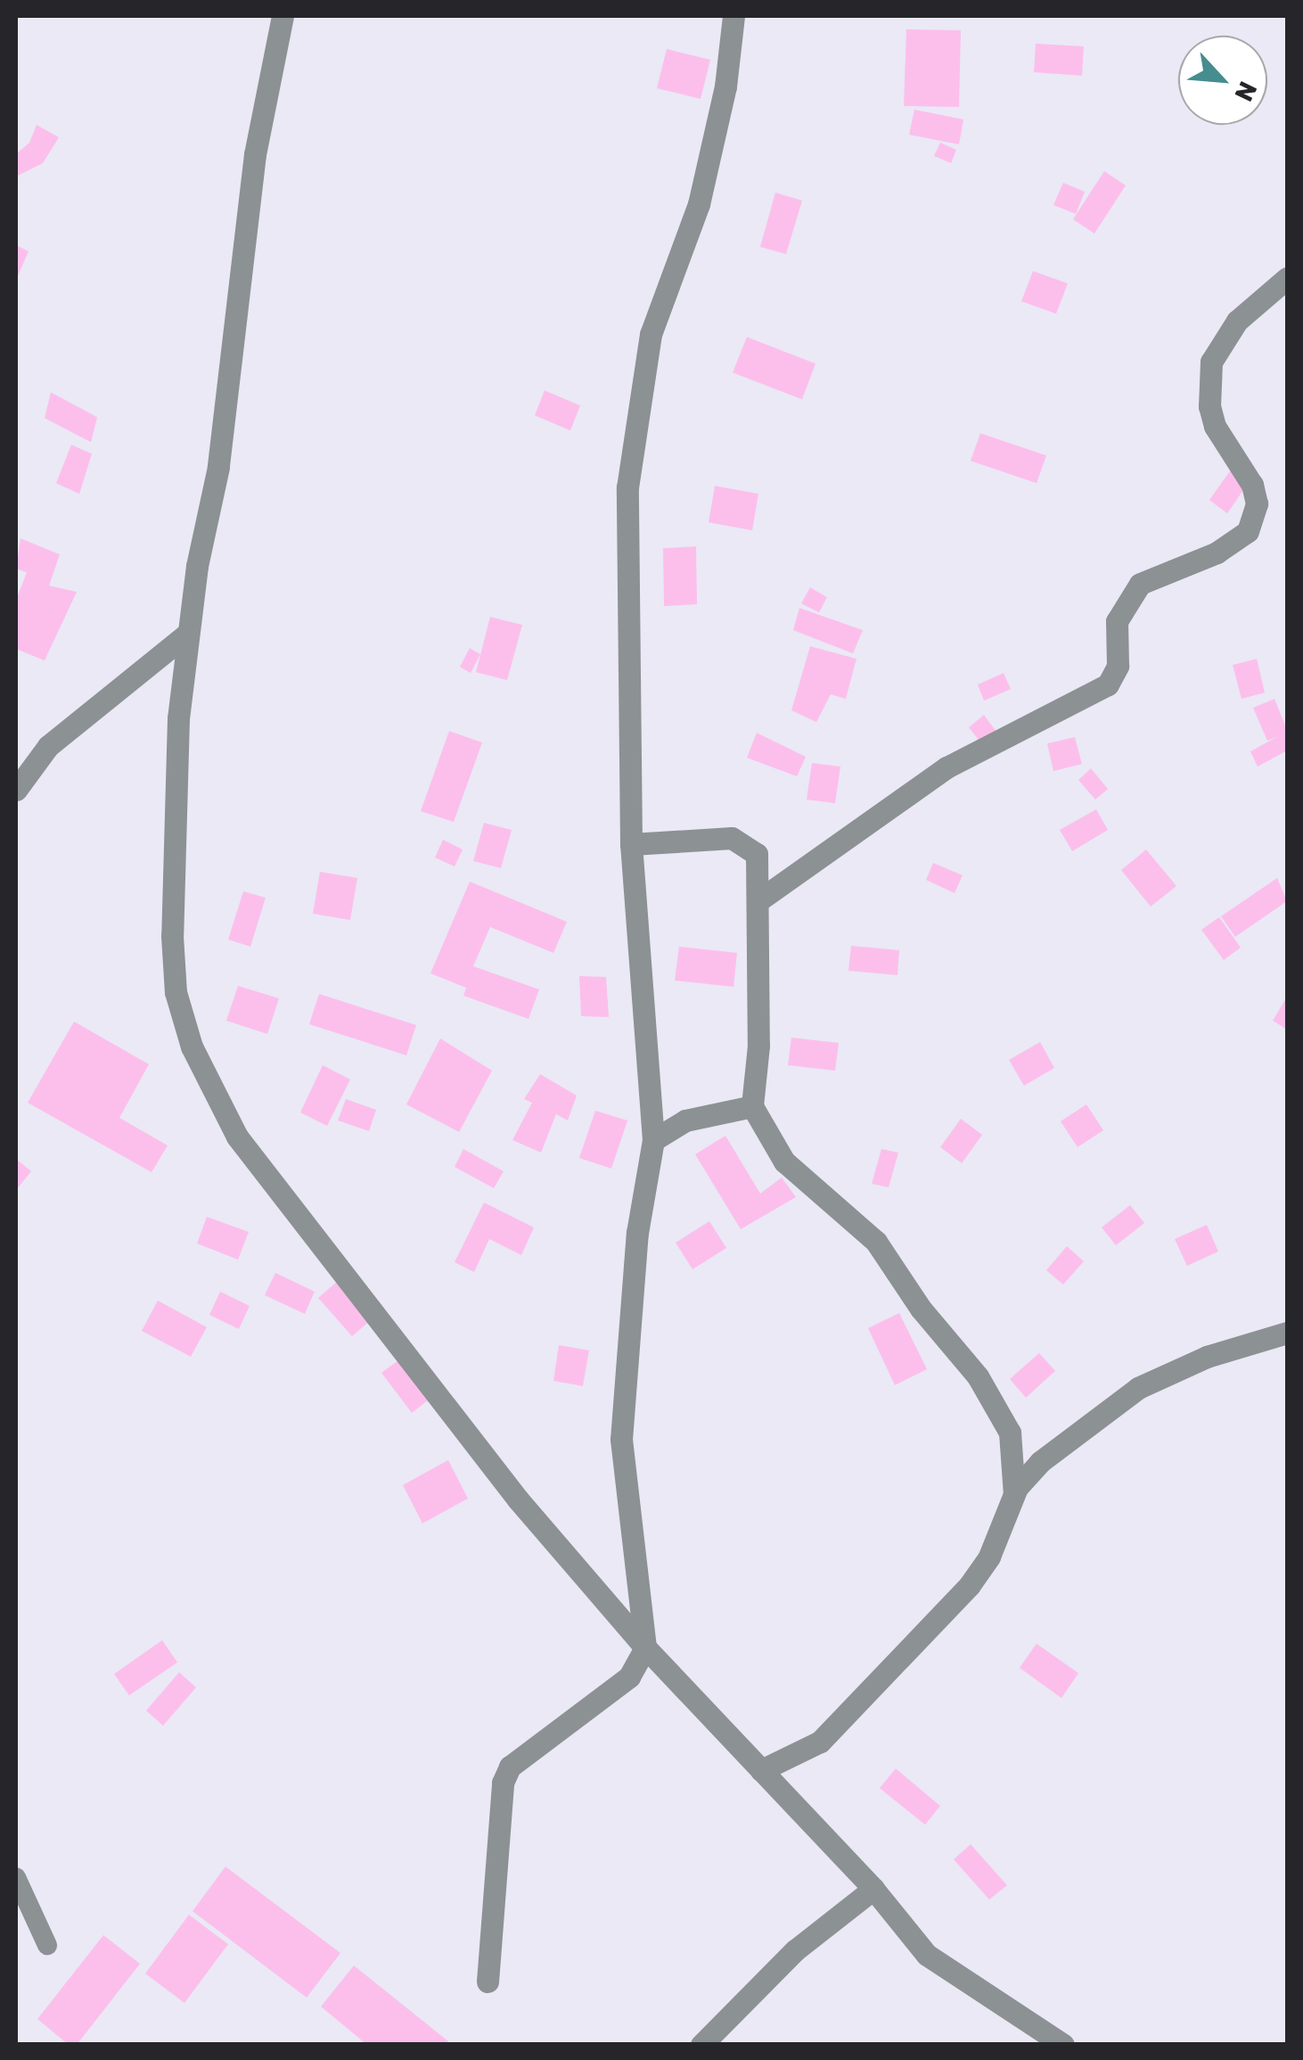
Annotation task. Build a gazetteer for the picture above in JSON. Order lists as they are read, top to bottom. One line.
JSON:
{"north":"bottom right"}
